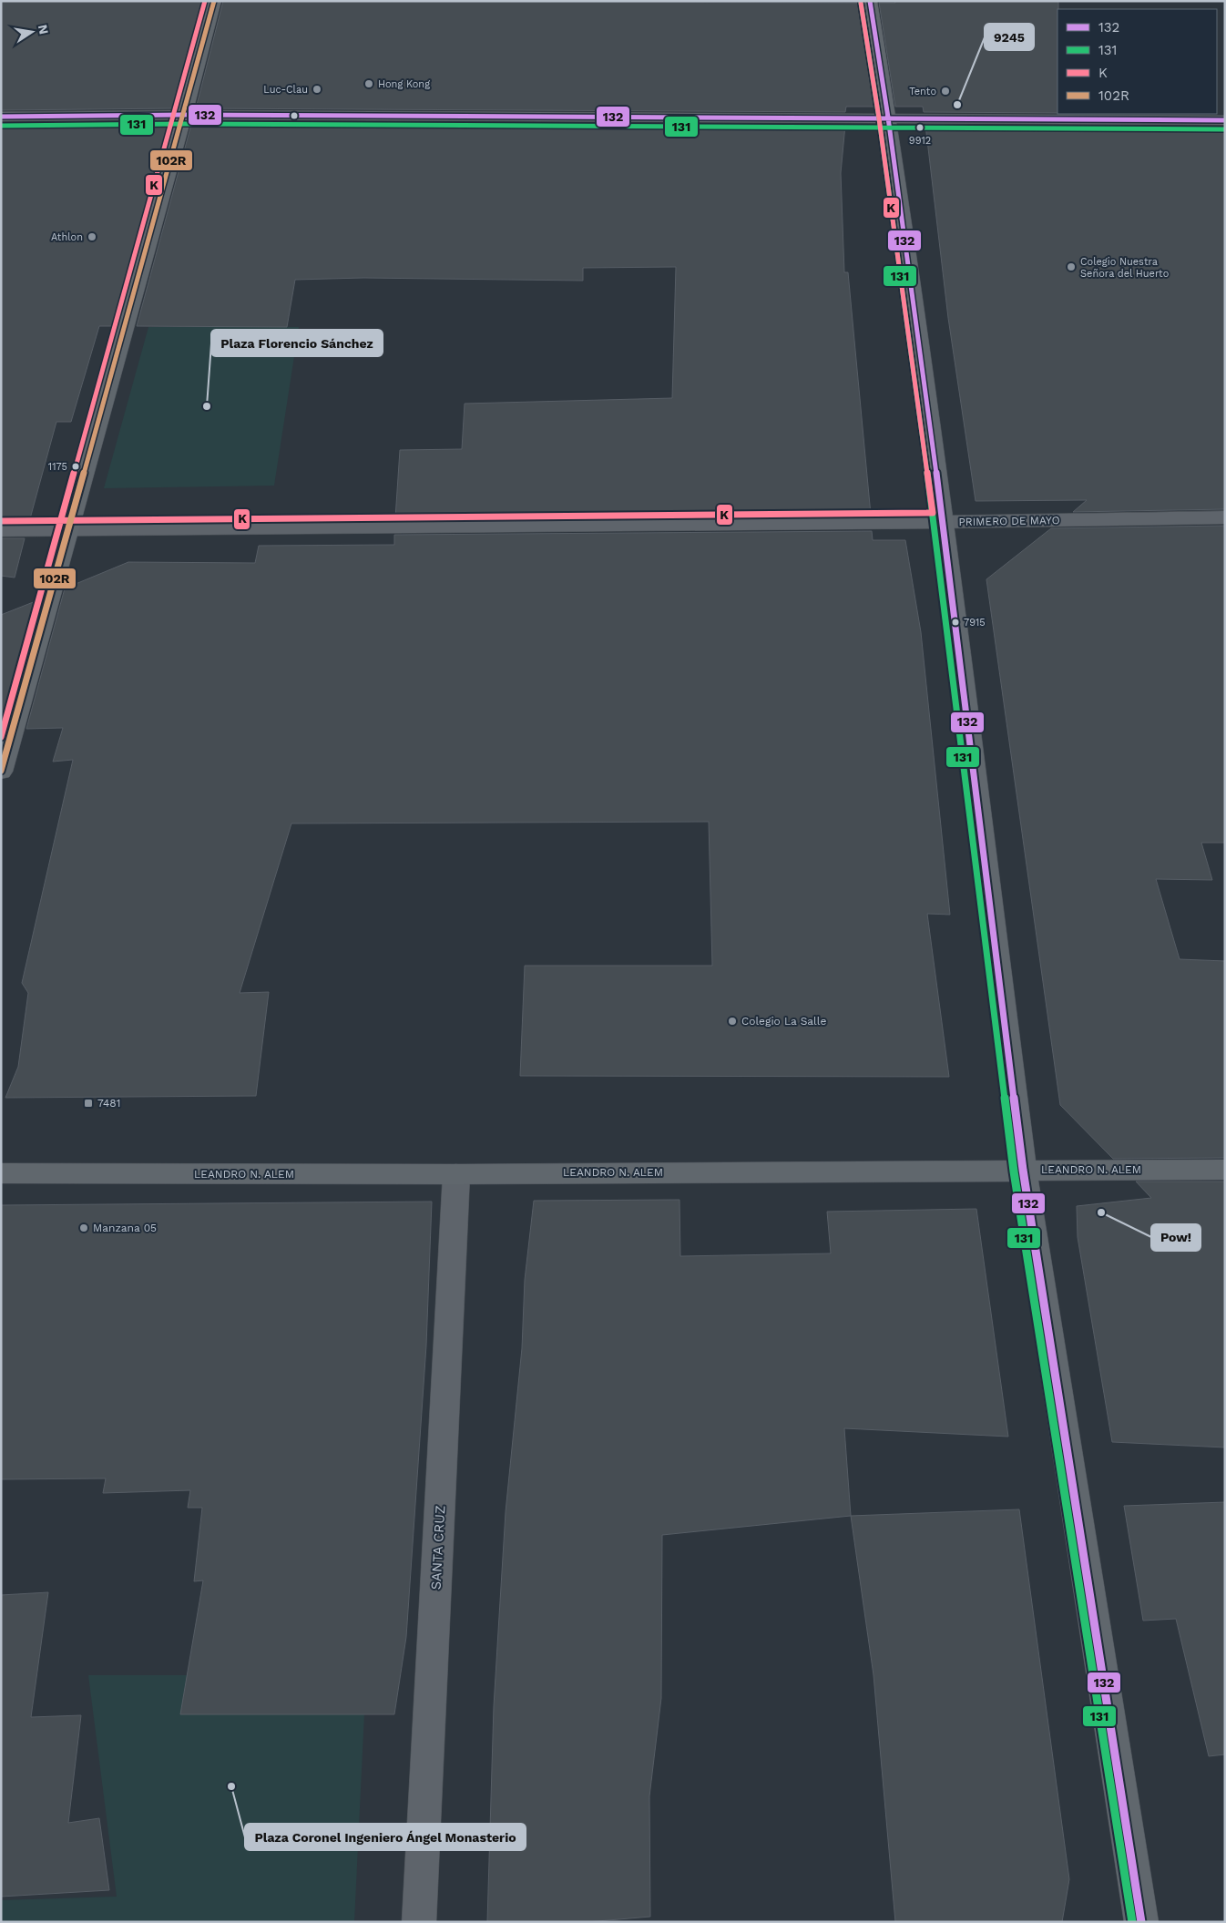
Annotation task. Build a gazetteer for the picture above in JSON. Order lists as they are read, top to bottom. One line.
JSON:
{"streets":{"main road":["LEANDRO N. ALEM"],"street":["PRIMERO DE MAYO","SANTA CRUZ"]},"crossings":[["LEANDRO N. ALEM","SANTA CRUZ"]],"places":{"other":["Hong Kong","Luc-Clau","Tento","9245","9912","Athlon","Colegio Nuestra Señora del Huerto","Plaza Florencio Sánchez","1175","7915","Colegio La Salle","Pow!","Manzana 05","Plaza Coronel Ingeniero Ángel Monasterio"],"transit":["7481"]},"lines":["transit line 132","transit line K","transit line 102R","transit line 131"],"legend":["132","131","K","102R"],"north":"right"}
